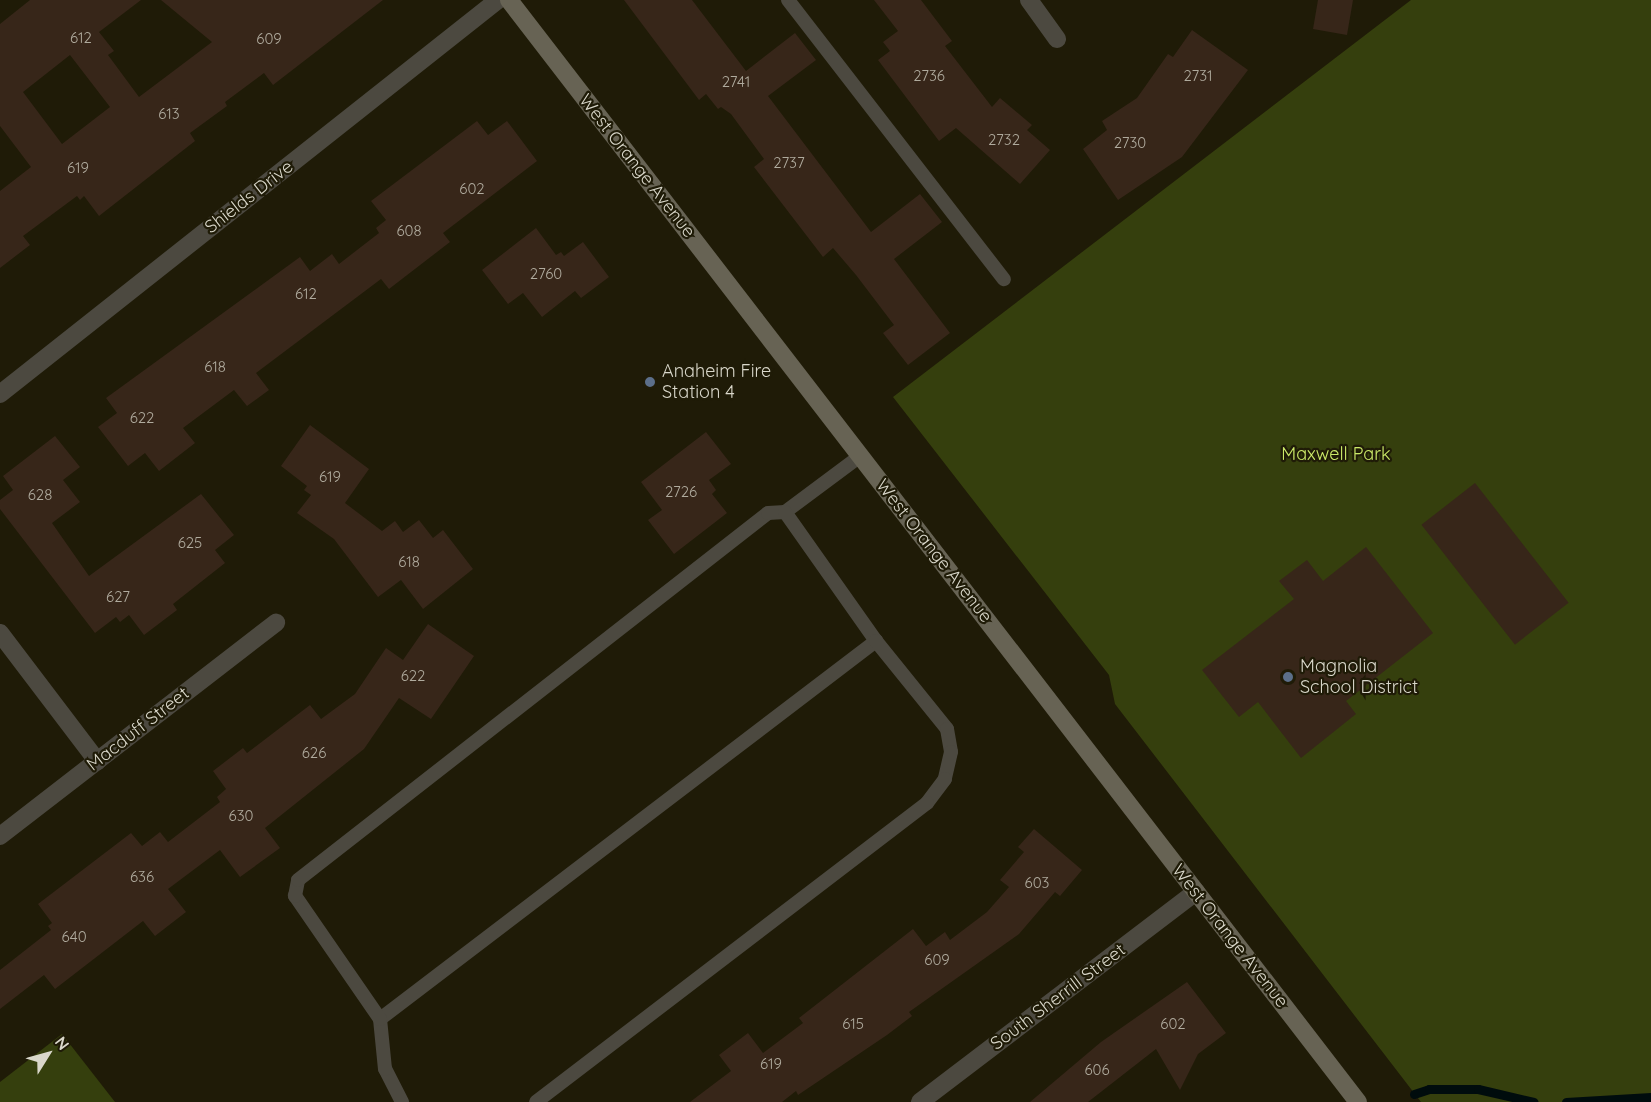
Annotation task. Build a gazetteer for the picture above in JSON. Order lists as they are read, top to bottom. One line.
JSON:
{"streets":{"street":["West Orange Avenue","Shields Drive","Macduff Street","South Sherrill Street"]},"crossings":[["West Orange Avenue","South Sherrill Street"]],"parks":["Maxwell Park"],"places":["Anaheim Fire Station 4","Magnolia School District"],"house_numbers":["612","609","2736","2731","2741","613","2732","2730","2737","619","602","608","2760","612","618","622","619","2726","628","625","618","627","622","626","630","636","603","640","609","615","602","619","606"],"north":"top right"}
